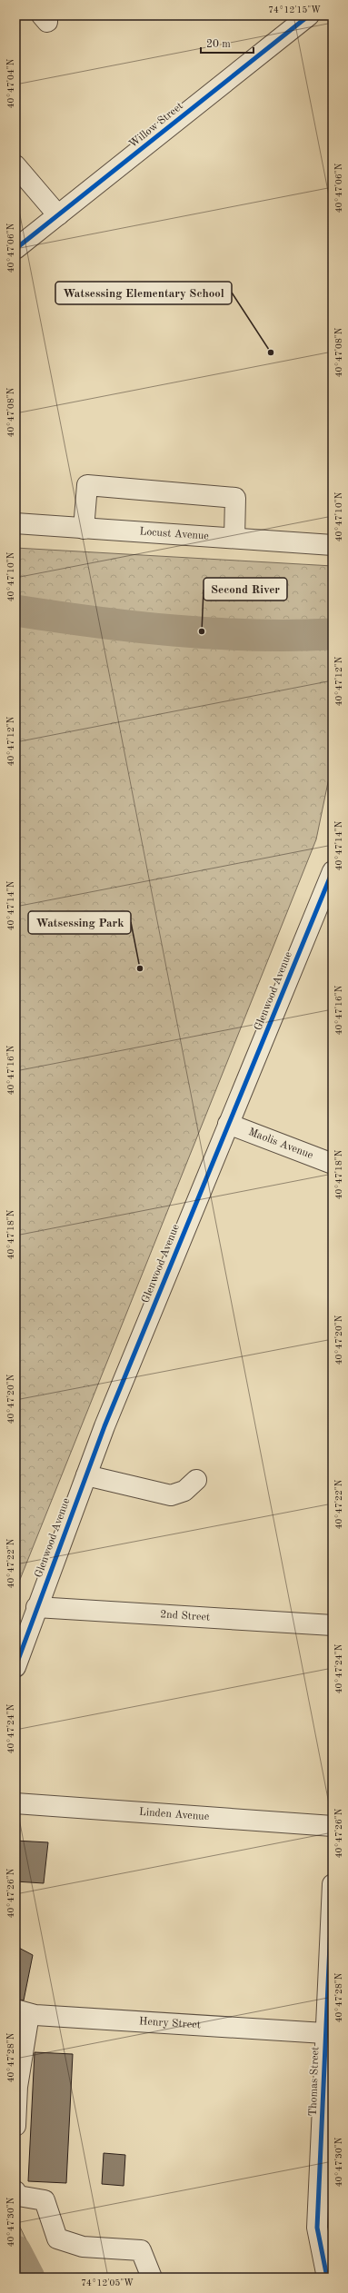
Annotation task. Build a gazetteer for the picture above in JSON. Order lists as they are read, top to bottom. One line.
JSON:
{"streets":{"street":["Willow Street","Locust Avenue","Glenwood Avenue","Maolis Avenue","2nd Street","Linden Avenue","Henry Street","Thomas Street"]},"crossings":[["Glenwood Avenue","Maolis Avenue"],["Glenwood Avenue","2nd Street"],["Henry Street","Thomas Street"]],"places":["Watsessing Elementary School","Second River","Watsessing Park"],"scale_bar":"20 m","coordinates":["74°12'15\"W","40°47'04\"N","40°47'06\"N","40°47'08\"N","40°47'10\"N","40°47'12\"N","40°47'14\"N","40°47'16\"N","40°47'18\"N","40°47'20\"N","40°47'22\"N","40°47'24\"N","40°47'26\"N","40°47'28\"N","40°47'30\"N","74°12'05\"W"]}
